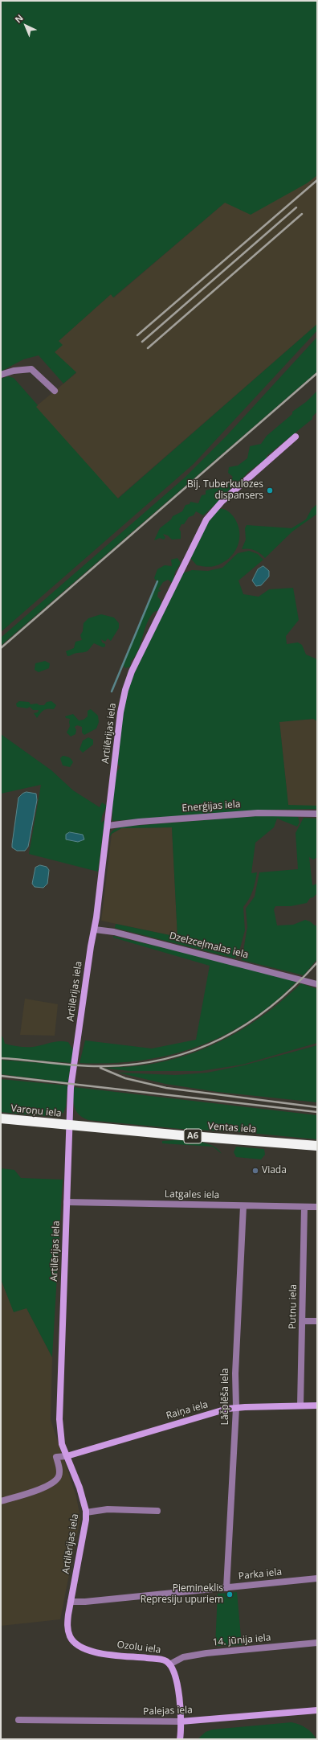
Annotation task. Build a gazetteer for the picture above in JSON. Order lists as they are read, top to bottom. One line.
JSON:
{"streets":{"highway":["Varoņu iela","Ventas iela","A6"],"street":["Artilērijas iela","Enerģijas iela","Dzelzceļmalas iela","Latgales iela","Putnu iela","Lāčplēša iela","Raiņa iela","Parka iela","14. jūnija iela","Ozolu iela","Palejas iela"]},"crossings":[["Artilērijas iela","Enerģijas iela"],["Artilērijas iela","Dzelzceļmalas iela"],["Artilērijas iela","Varoņu iela"],["Artilērijas iela","Ventas iela"],["Artilērijas iela","Latgales iela"],["Artilērijas iela","Raiņa iela"],["Artilērijas iela","Parka iela"],["Artilērijas iela","Ozolu iela"],["Varoņu iela","Ventas iela"],["Latgales iela","Putnu iela"],["Latgales iela","Lāčplēša iela"],["Putnu iela","Raiņa iela"],["Lāčplēša iela","Raiņa iela"],["Lāčplēša iela","Parka iela"],["Parka iela","Ozolu iela"],["14. jūnija iela","Ozolu iela"],["Ozolu iela","Palejas iela"]],"places":["Bij. Tuberkulozes dispansers","Viada","Piemineklis Represiju upuriem"],"north":"top left"}
